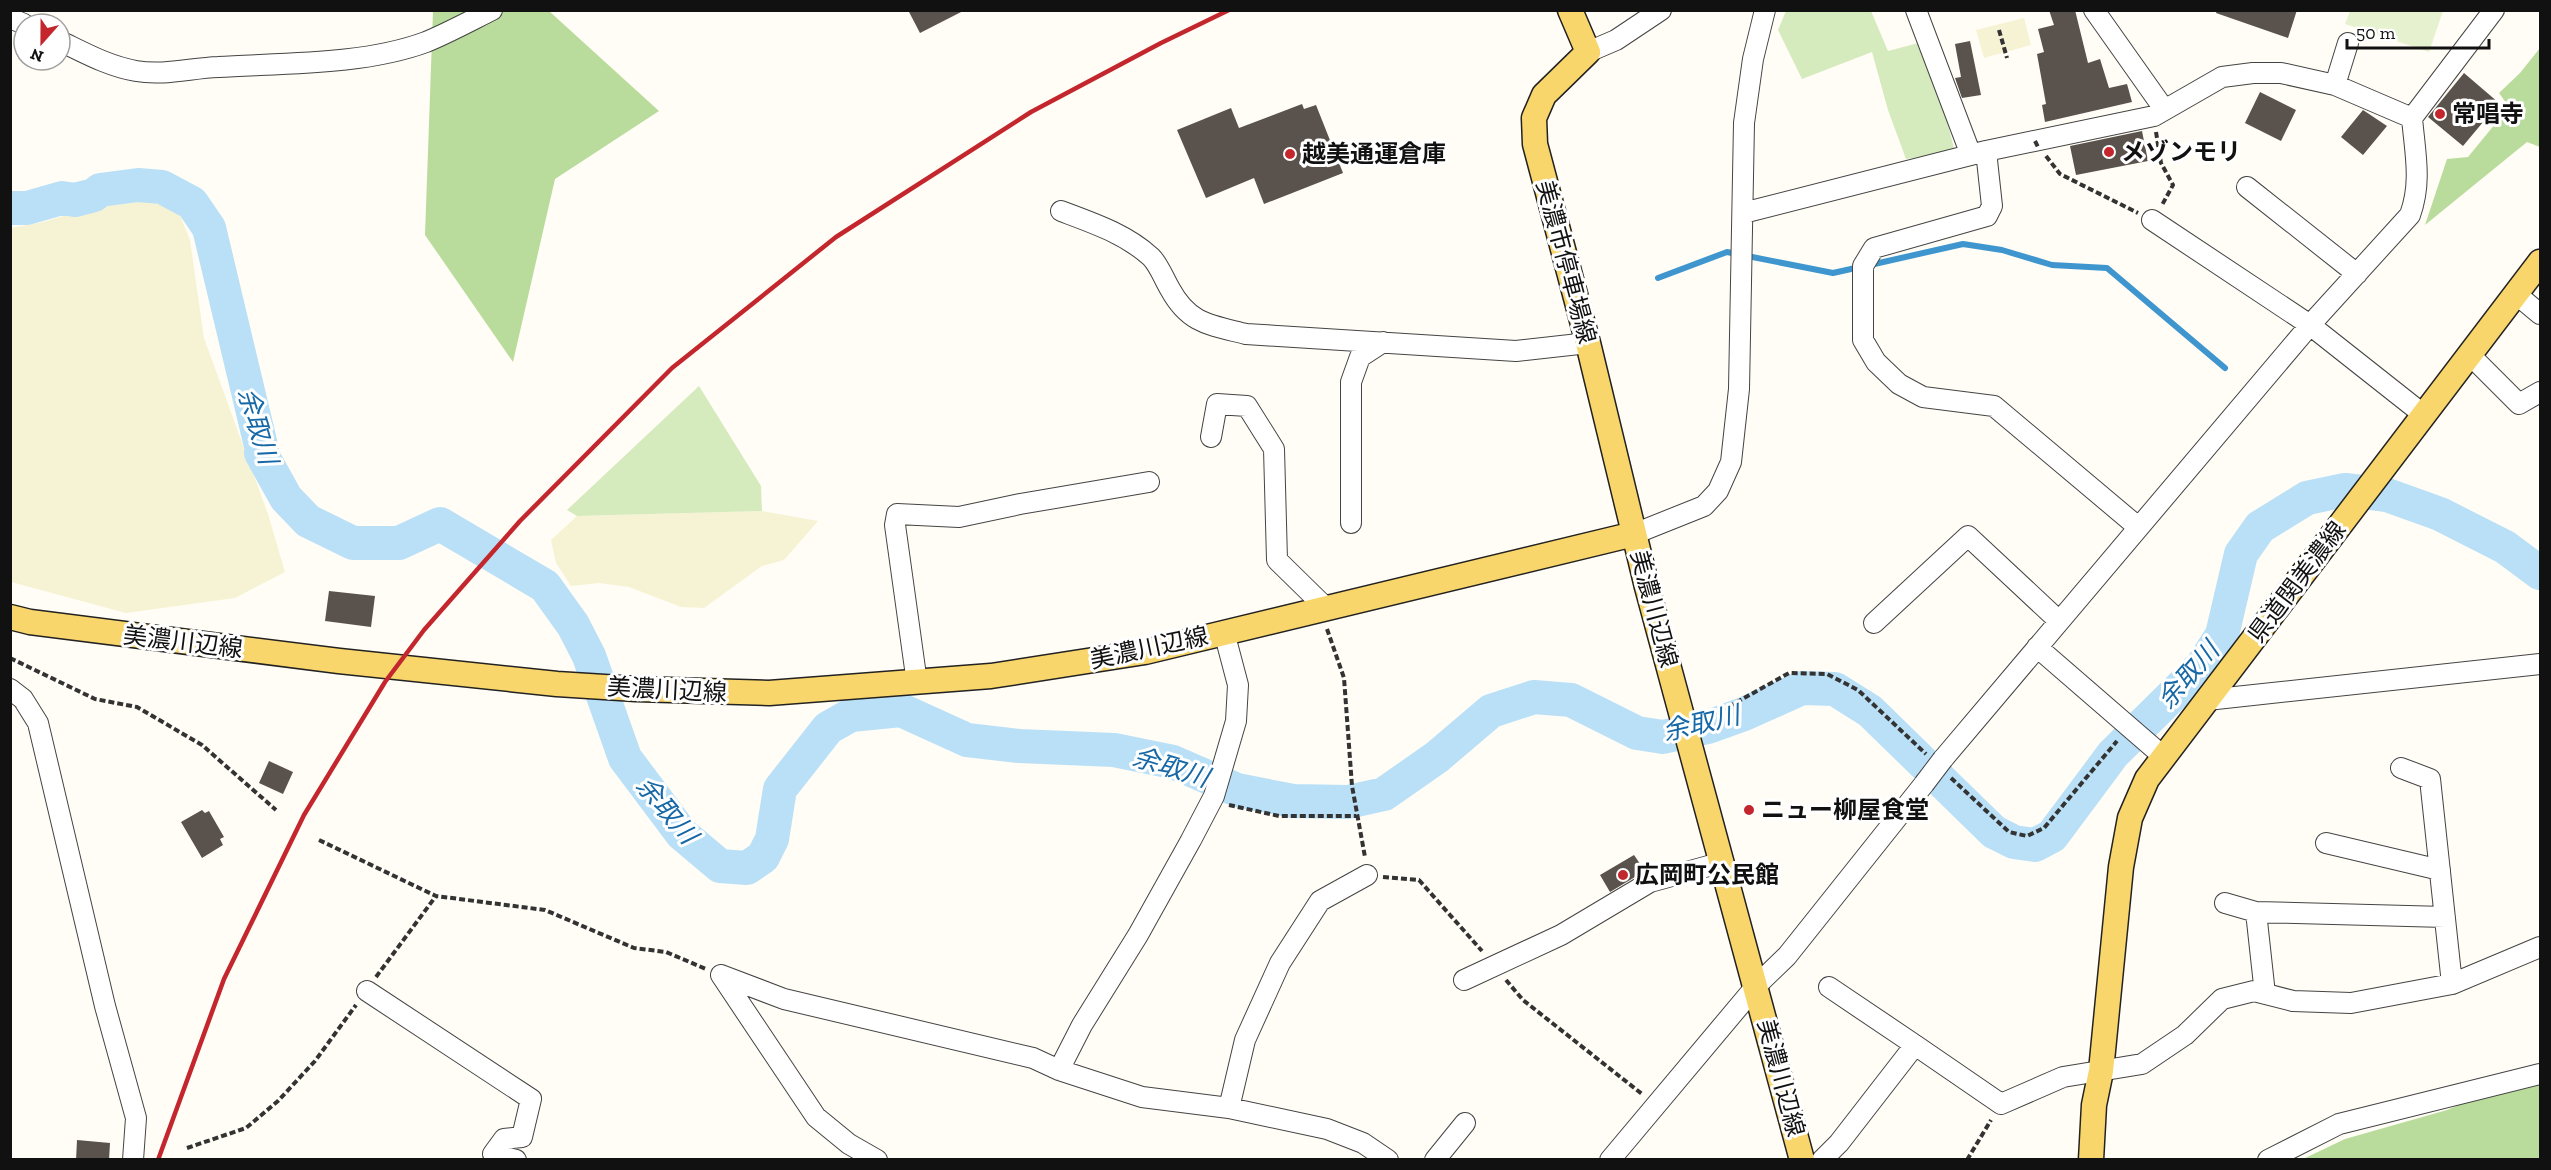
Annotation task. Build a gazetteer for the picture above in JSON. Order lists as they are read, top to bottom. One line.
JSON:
{"streets":{"main road":["美濃市停車場線","県道関美濃線","美濃川辺線"]},"crossings":[["美濃市停車場線","美濃川辺線"]],"water":["余取川"],"places":["常唱寺","メゾンモリ","越美通運倉庫","ニュー柳屋食堂","広岡町公民館"],"scale_bar":"50 m","north":"bottom"}
